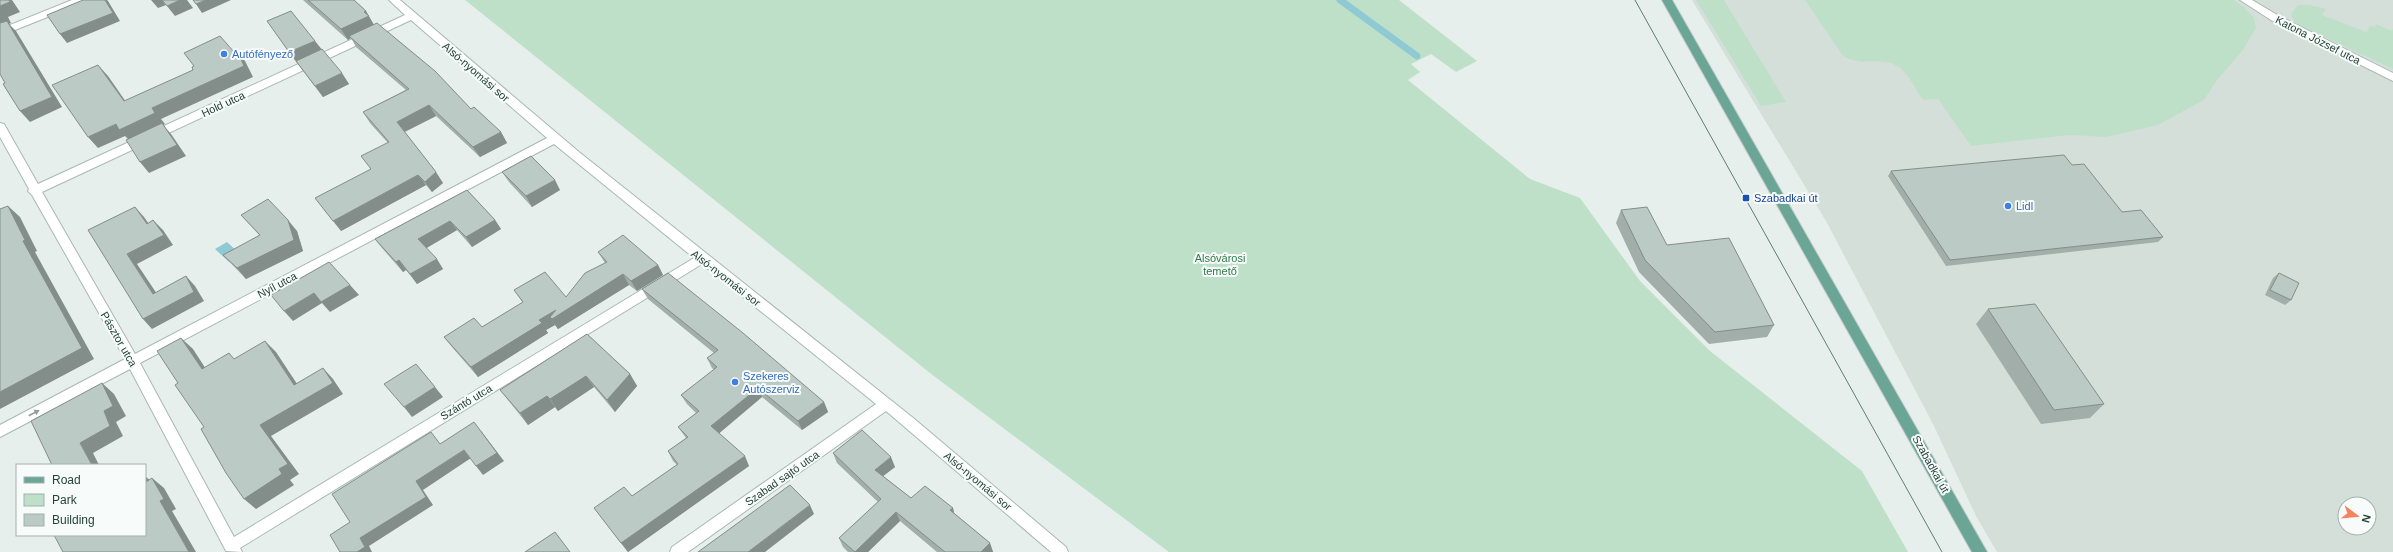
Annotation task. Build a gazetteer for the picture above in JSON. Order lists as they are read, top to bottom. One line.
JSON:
{"streets":{"main road":["Szabadkai út"],"street":["Katona József utca","Alsó-nyomási sor","Hold utca","Nyíl utca","Pásztor utca","Szántó utca","Szabad sajtó utca"]},"crossings":[["Alsó-nyomási sor","Hold utca"],["Alsó-nyomási sor","Nyíl utca"],["Alsó-nyomási sor","Szántó utca"],["Alsó-nyomási sor","Szabad sajtó utca"],["Hold utca","Pásztor utca"],["Nyíl utca","Pásztor utca"],["Pásztor utca","Szántó utca"]],"parks":["Alsóvárosi temető"],"places":{"other":["Autófényező","Lidl","Szekeres Autószerviz"],"transit":["Szabadkai út"]},"legend":["Road","Park","Building"],"north":"right"}
